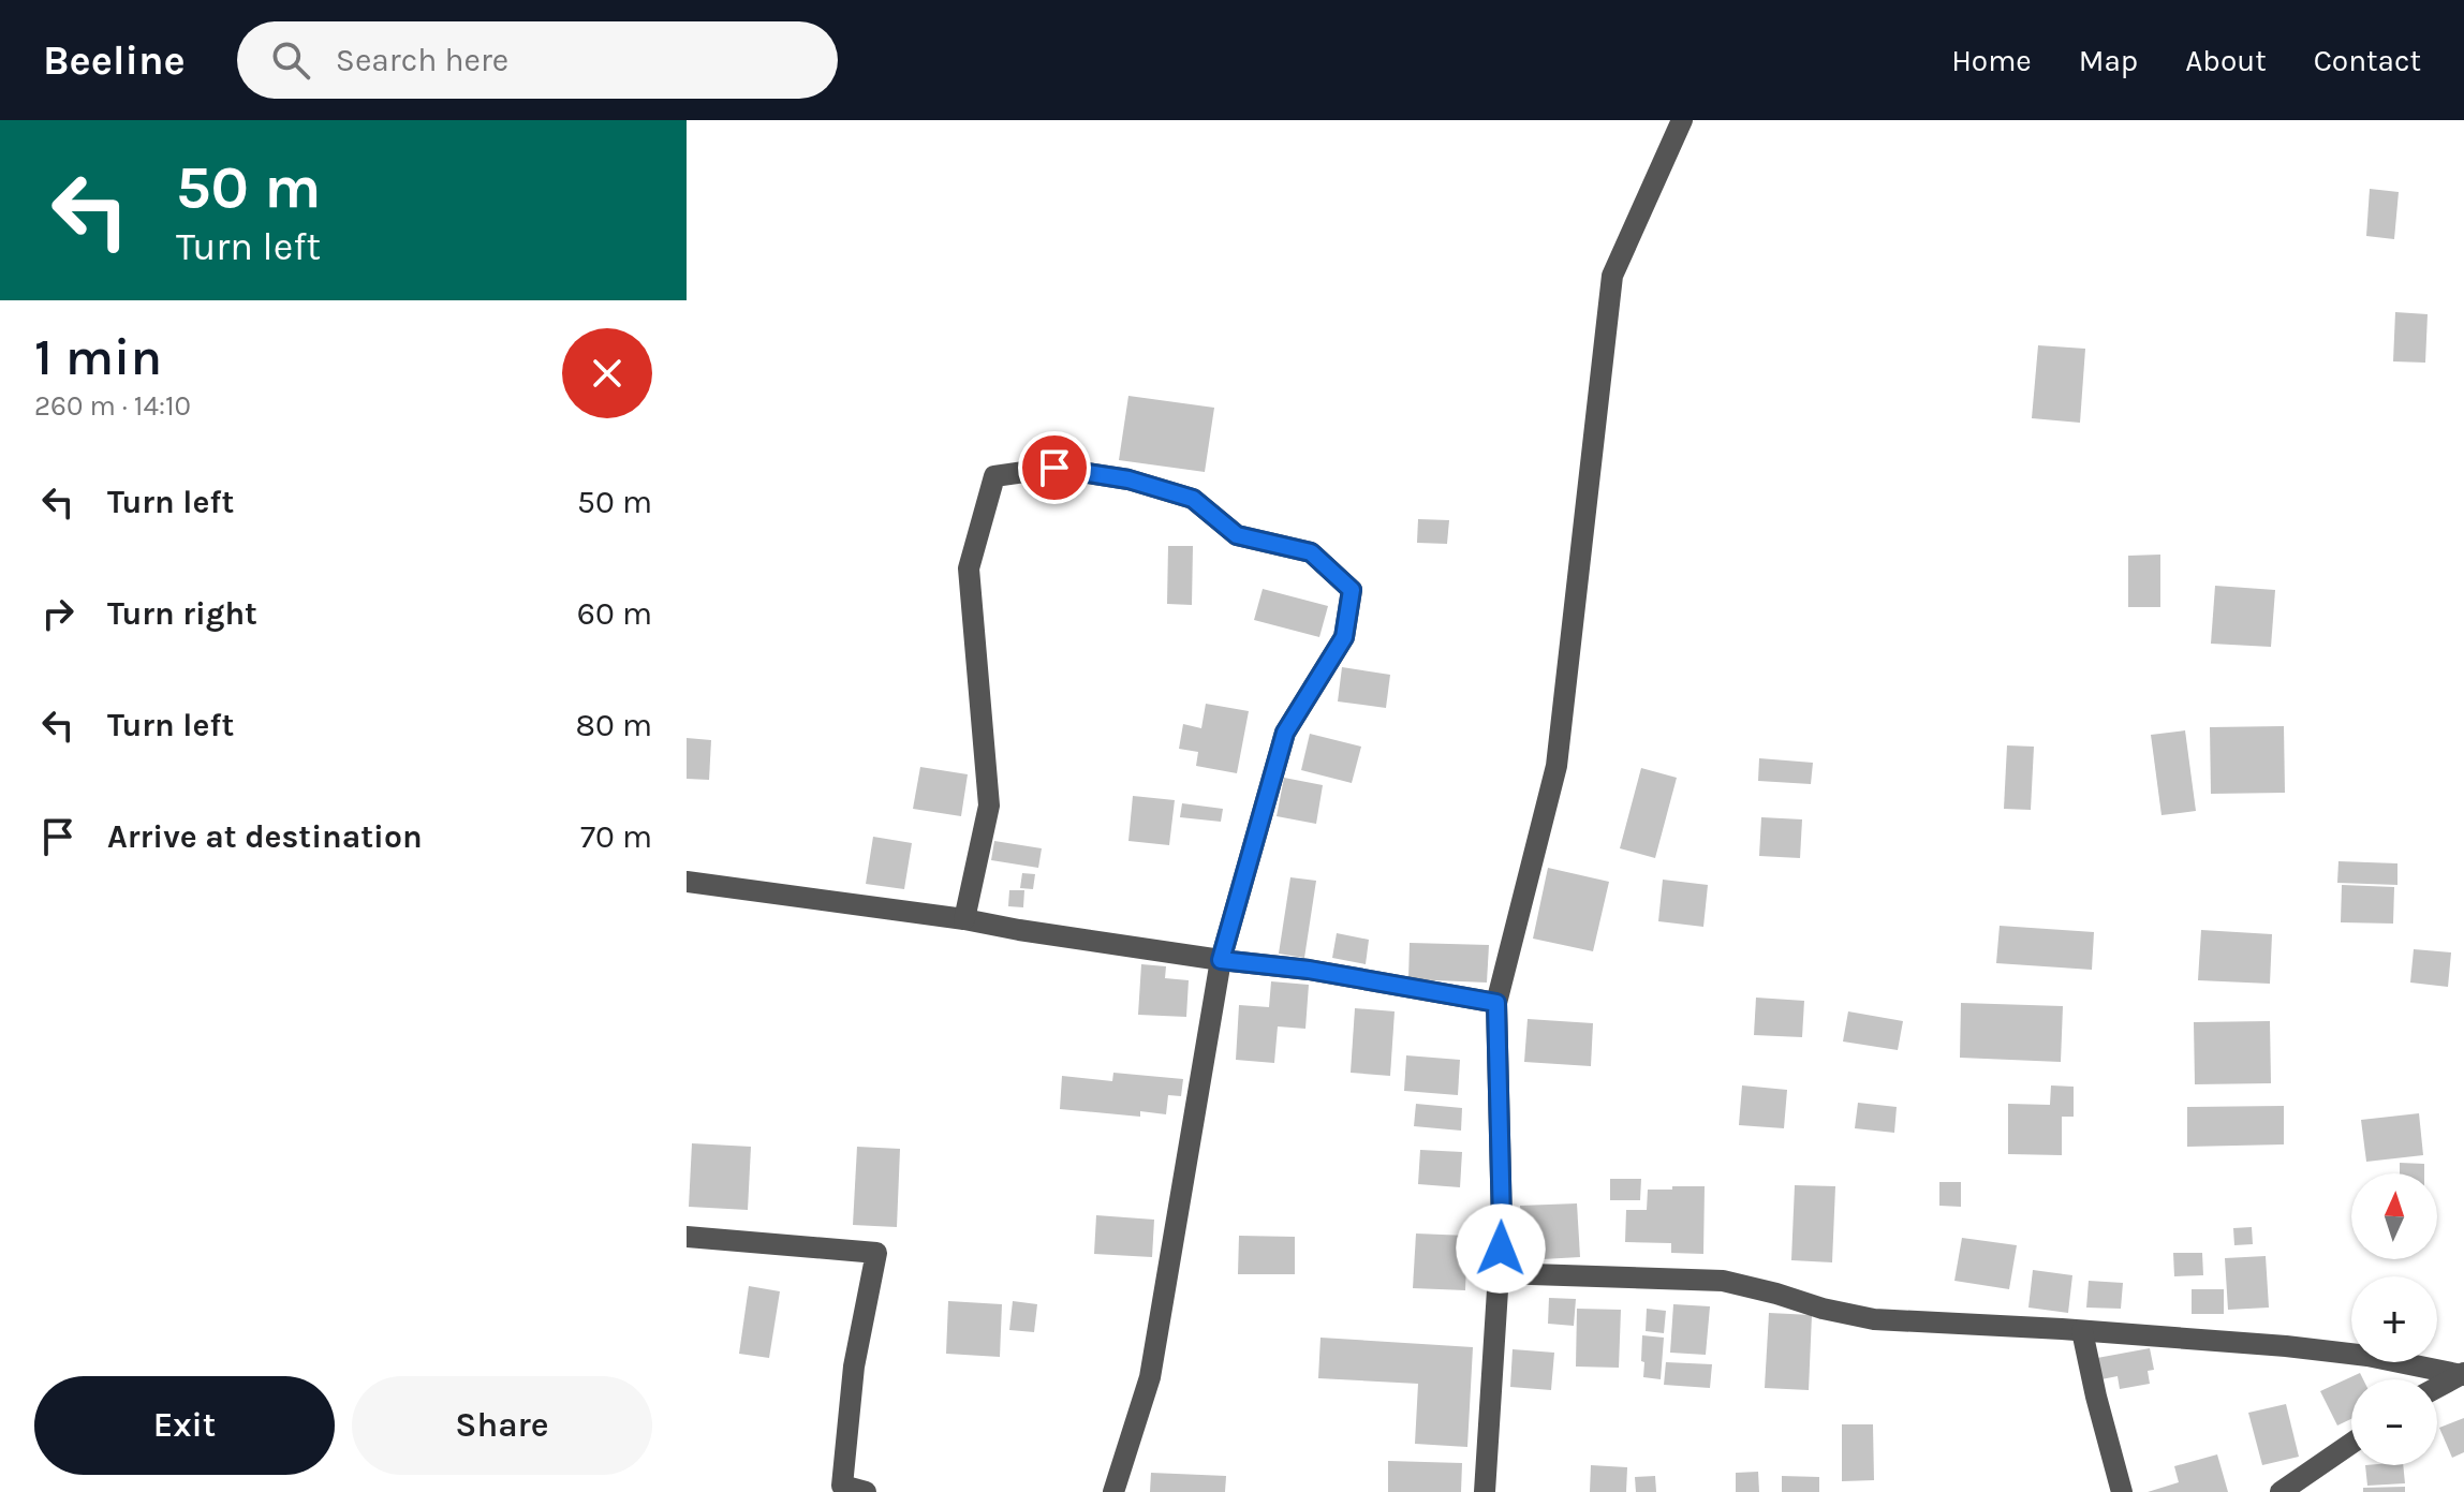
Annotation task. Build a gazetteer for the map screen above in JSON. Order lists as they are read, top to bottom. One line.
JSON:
{"north":"top","page":{"header":"Beeline","search":"Search here","nav":["Home","Map","About","Contact"],"turn":["50 m","Turn left"],"heading":["1 min","260 m · 14:10"],"list":[{"name":"Turn left","value":"50 m"},{"name":"Turn right","value":"60 m"},{"name":"Turn left","value":"80 m"},{"name":"Arrive at destination","value":"70 m"}],"map_buttons":["+","−"],"buttons":["Exit","Share"]}}
